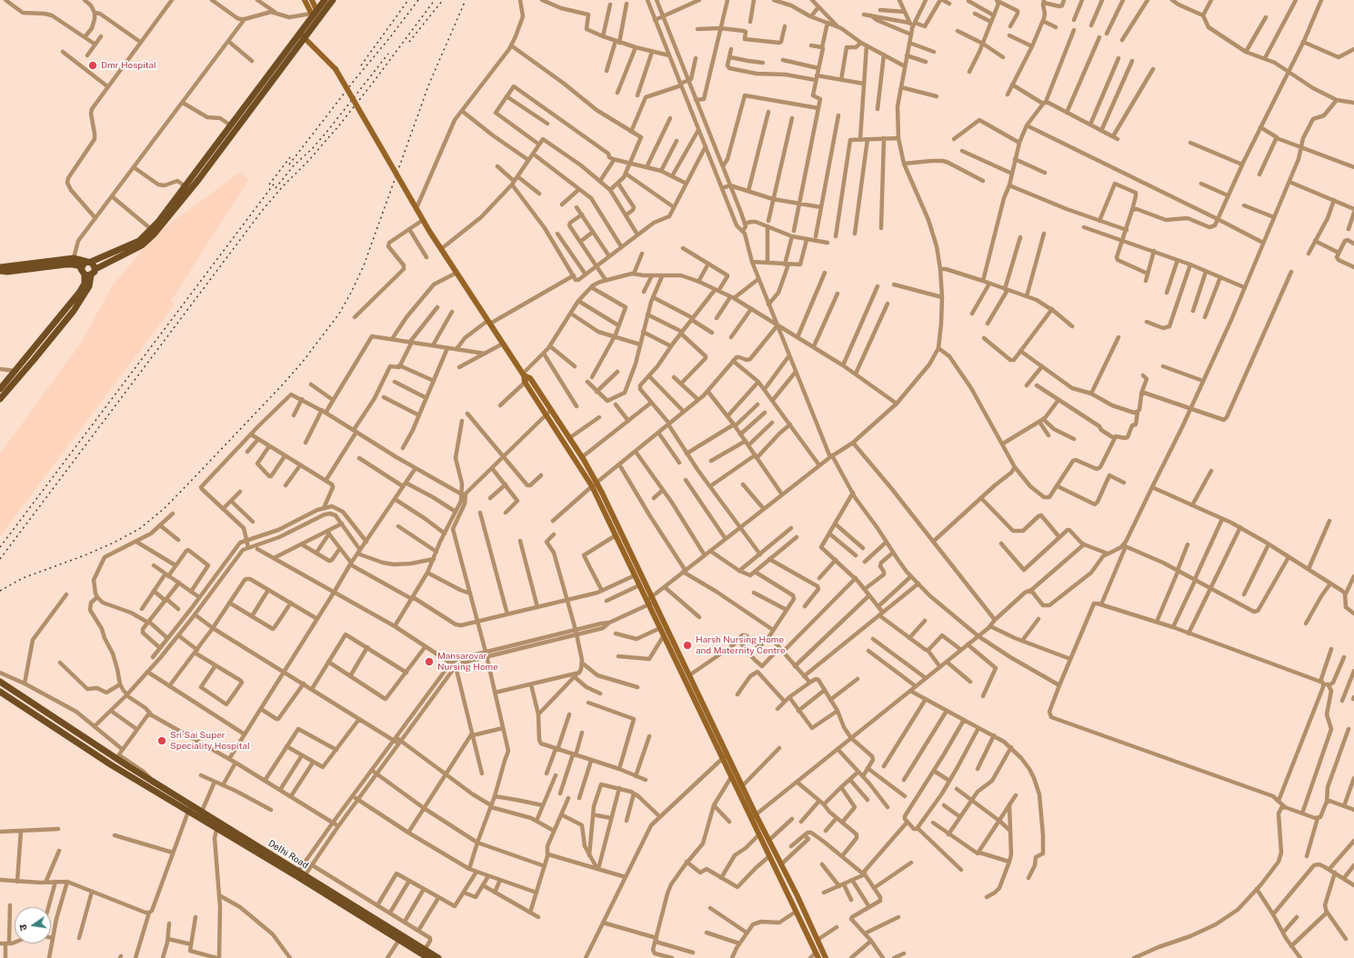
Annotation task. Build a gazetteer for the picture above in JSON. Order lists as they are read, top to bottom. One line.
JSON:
{"streets":{"main road":["Delhi Road"]},"places":["Dmr Hospital","Harsh Nursing Home and Maternity Centre","Mansarovar Nursing Home","Sri Sai Super Speciality Hospital"],"north":"left"}
